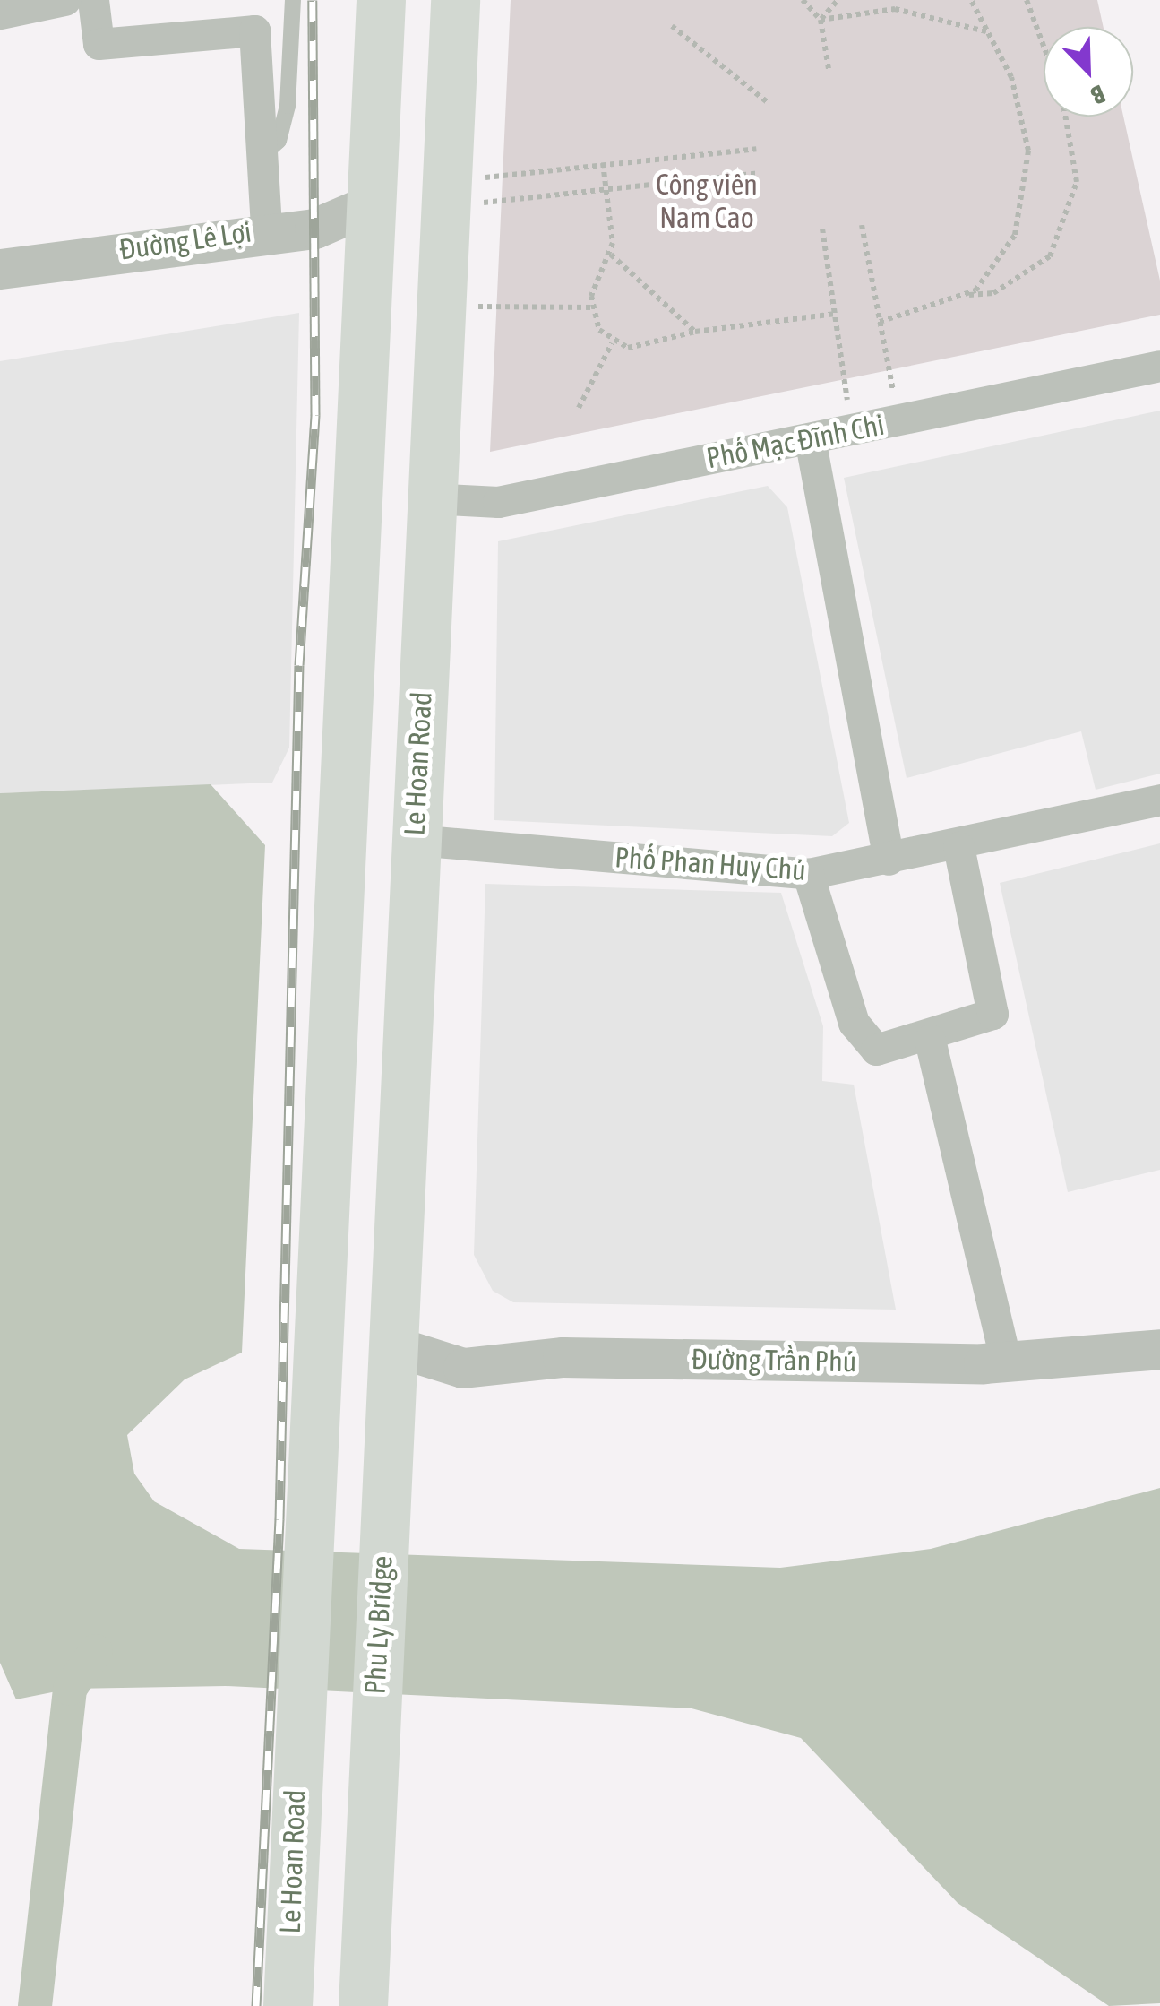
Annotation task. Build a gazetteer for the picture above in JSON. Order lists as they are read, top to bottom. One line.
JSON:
{"streets":{"main road":["Le Hoan Road","Phu Ly Bridge"],"street":["Đường Lê Lợi","Phố Mạc Đĩnh Chi","Phố Phan Huy Chú","Đường Trần Phú"]},"crossings":[["Phố Mạc Đĩnh Chi","Le Hoan Road"],["Le Hoan Road","Phố Phan Huy Chú"],["Le Hoan Road","Đường Trần Phú"],["Le Hoan Road","Phu Ly Bridge"]],"parks":["Công viên Nam Cao"],"north":"bottom right"}
